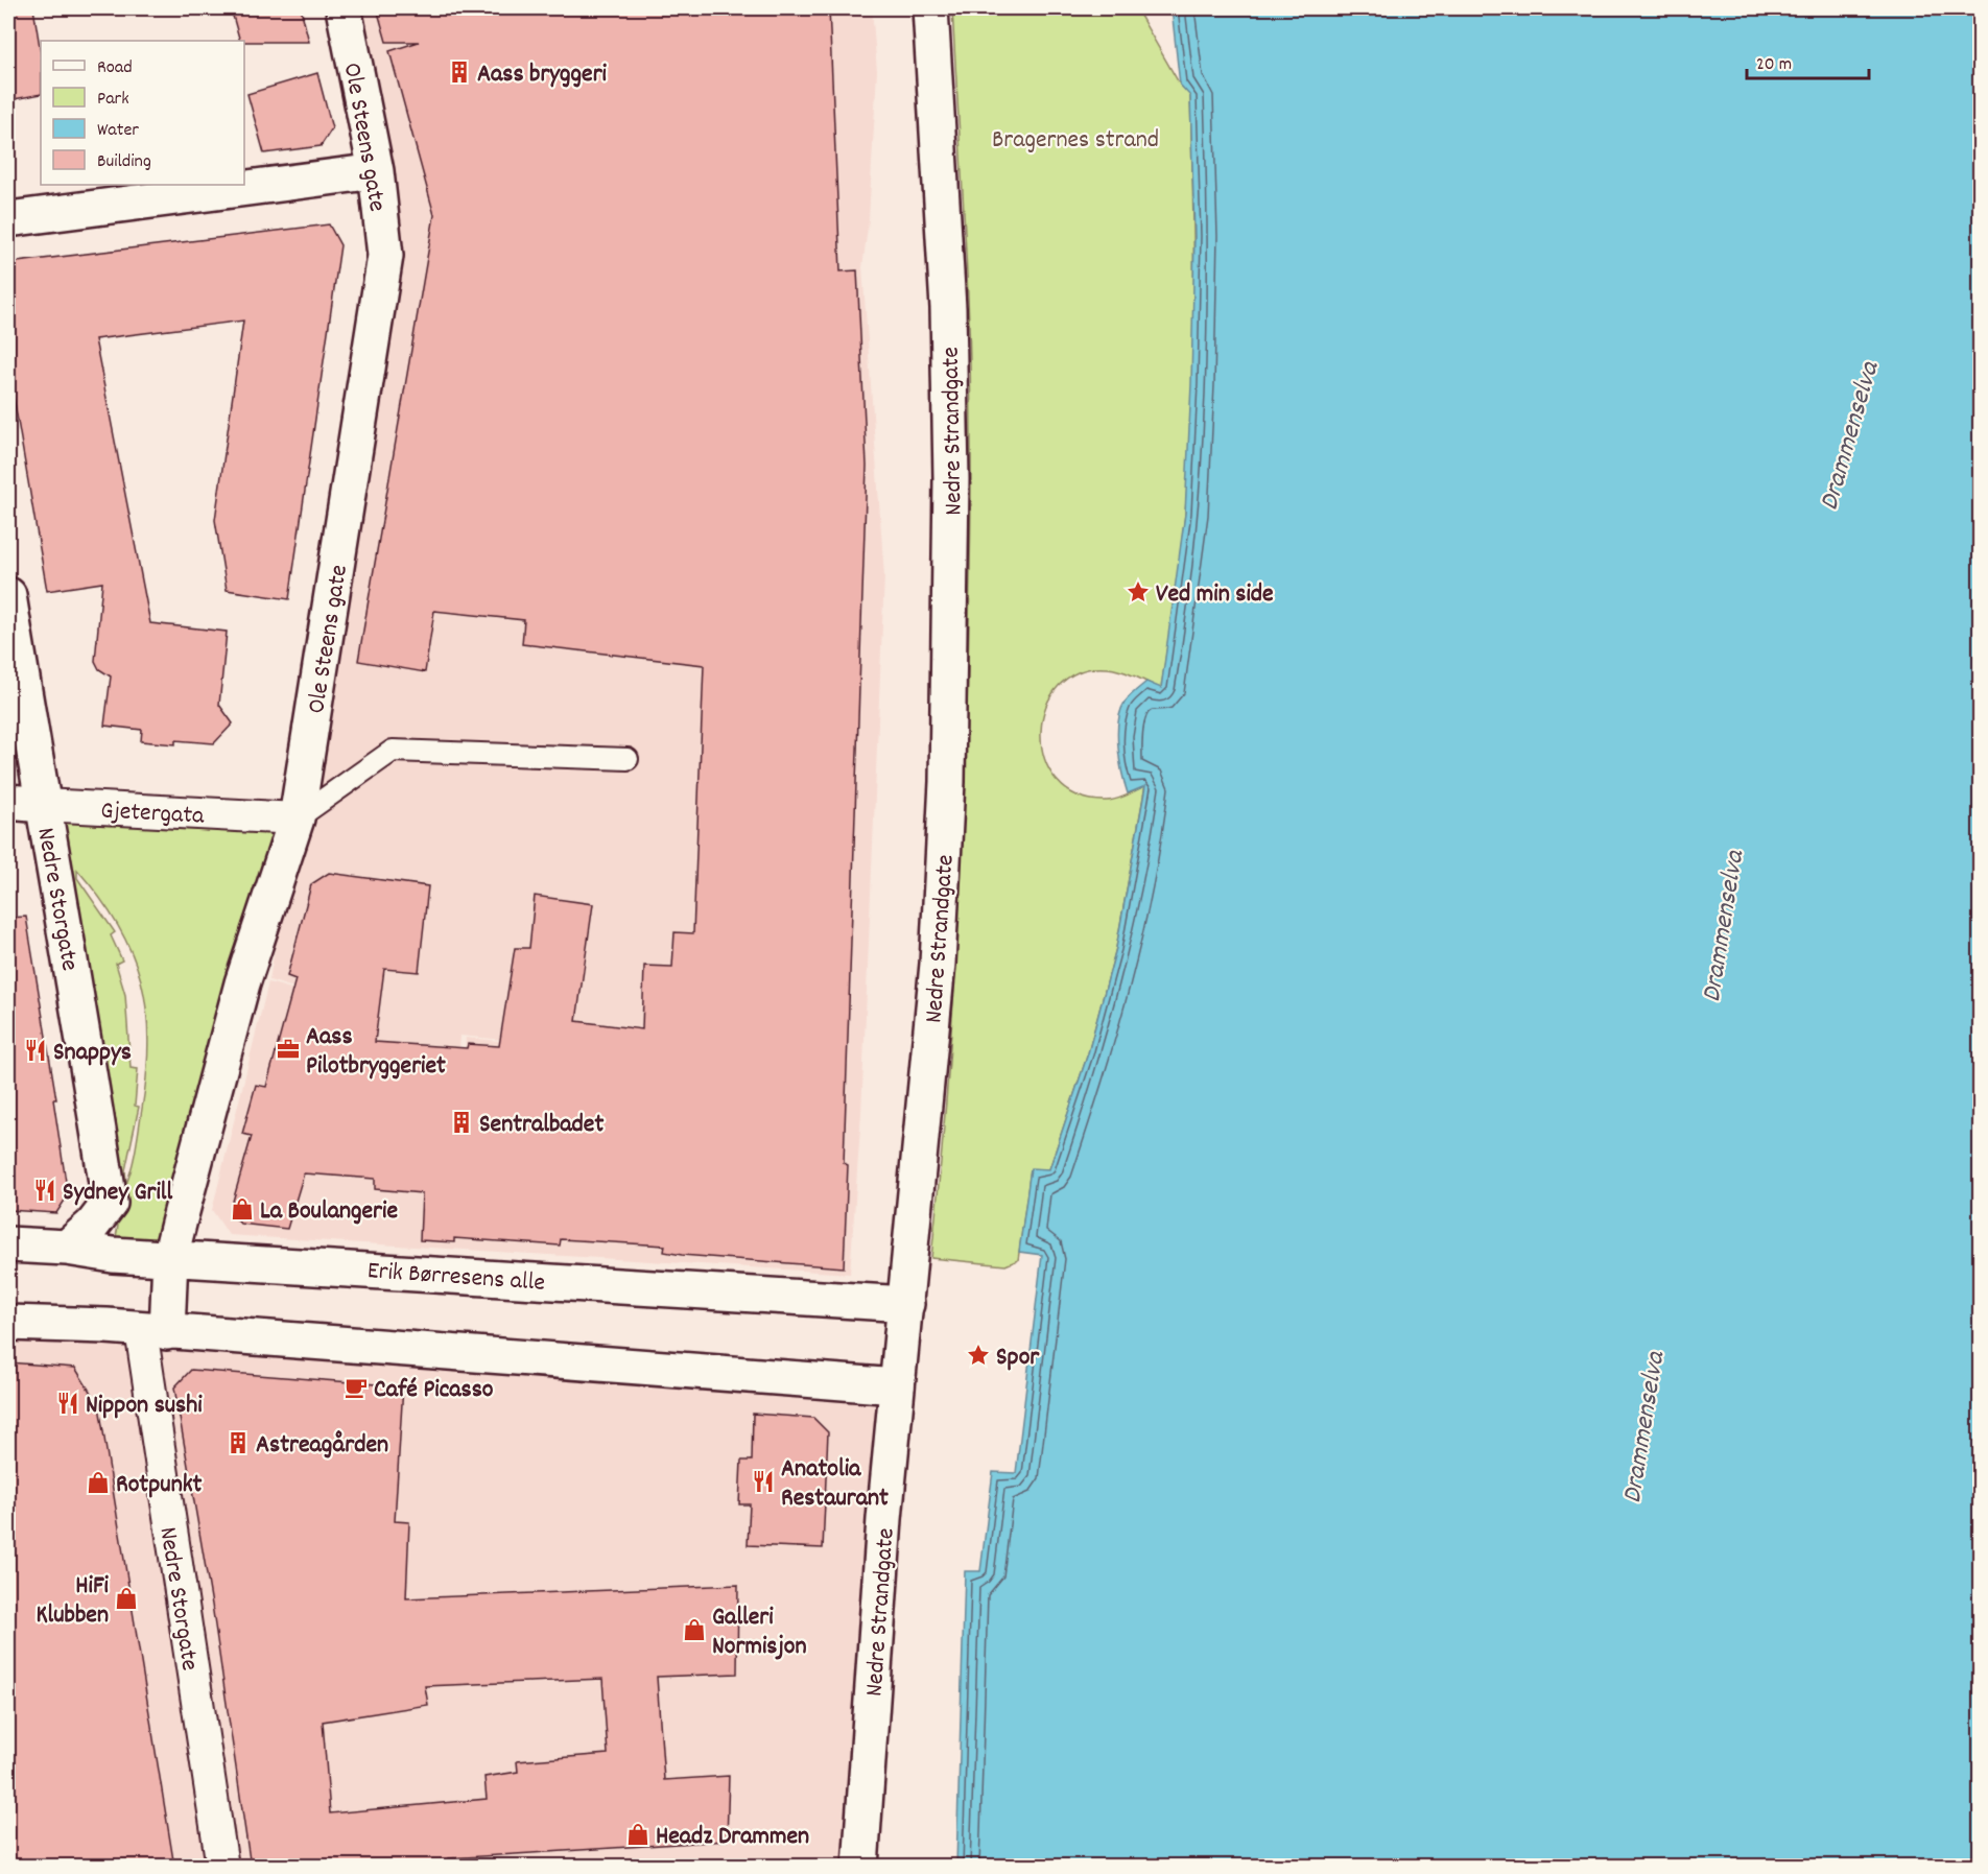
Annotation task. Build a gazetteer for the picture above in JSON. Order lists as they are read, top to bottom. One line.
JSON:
{"streets":{"street":["Ole Steens gate","Nedre Strandgate","Gjetergata","Nedre Storgate","Erik Børresens alle"]},"crossings":[["Ole Steens gate","Gjetergata"],["Ole Steens gate","Nedre Storgate"],["Ole Steens gate","Erik Børresens alle"],["Nedre Strandgate","Erik Børresens alle"],["Gjetergata","Nedre Storgate"],["Nedre Storgate","Erik Børresens alle"]],"water":["Drammenselva"],"parks":["Bragernes strand"],"places":{"building":["Aass bryggeri","Sentralbadet","Astreagården"],"place":["Ved min side","Spor"],"office":["Aass Pilotbryggeriet"],"restaurant":["Snappys","Sydney Grill","Nippon sushi","Anatolia Restaurant"],"shop":["La Boulangerie","Rotpunkt","HiFi Klubben","Galleri Normisjon","Headz Drammen"],"cafe":["Café Picasso"]},"legend":["Road","Park","Water","Building"],"scale_bar":"20 m"}
